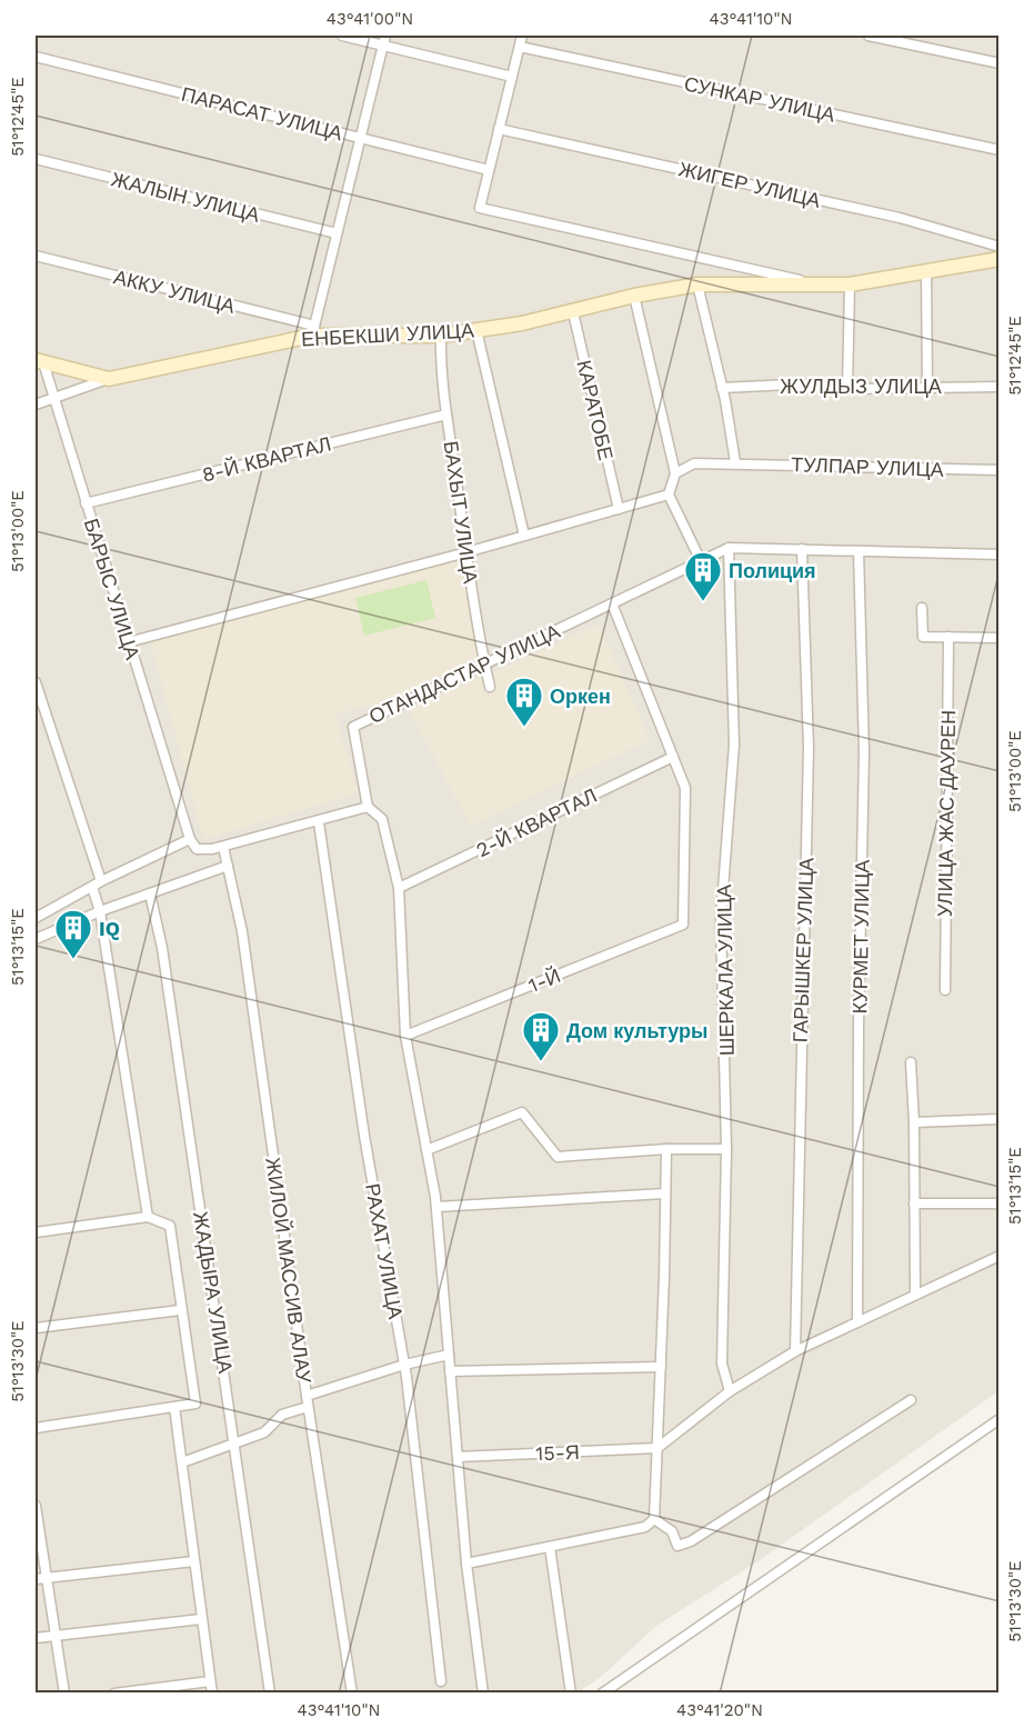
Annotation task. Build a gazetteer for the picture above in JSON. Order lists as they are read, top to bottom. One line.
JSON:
{"streets":{"street":["СУНКАР УЛИЦА","ПАРАСАТ УЛИЦА","ЖИГЕР УЛИЦА","ЖАЛЫН УЛИЦА","АККУ УЛИЦА","ЕНБЕКШИ УЛИЦА","ЖУЛДЫЗ УЛИЦА","КАРАТОБЕ","8-Й КВАРТАЛ","ТУЛПАР УЛИЦА","БАХЫТ УЛИЦА","БАРЫС УЛИЦА","ОТАНДАСТАР УЛИЦА","УЛИЦА ЖАС ДАУРЕН","2-Й КВАРТАЛ","КУРМЕТ УЛИЦА","ГАРЫШКЕР УЛИЦА","ШЕРКАЛА УЛИЦА","1-Й","РАХАТ УЛИЦА","ЖИЛОЙ МАССИВ АЛАУ","ЖАДЫРА УЛИЦА","15-Я"]},"crossings":[["ПАРАСАТ УЛИЦА","ЕНБЕКШИ УЛИЦА"],["АККУ УЛИЦА","ЕНБЕКШИ УЛИЦА"],["ЕНБЕКШИ УЛИЦА","КАРАТОБЕ"],["ЕНБЕКШИ УЛИЦА","БАХЫТ УЛИЦА"],["8-Й КВАРТАЛ","БАХЫТ УЛИЦА"],["8-Й КВАРТАЛ","БАРЫС УЛИЦА"],["БАХЫТ УЛИЦА","ОТАНДАСТАР УЛИЦА"],["ОТАНДАСТАР УЛИЦА","ШЕРКАЛА УЛИЦА"],["2-Й КВАРТАЛ","1-Й"]],"places":{"building":["Полиция","Оркен","IQ","Дом культуры"]},"coordinates":["43°41'00\"N","43°41'10\"N","51°12'45\"E","51°13'00\"E","51°13'15\"E","51°13'30\"E","43°41'20\"N"]}
